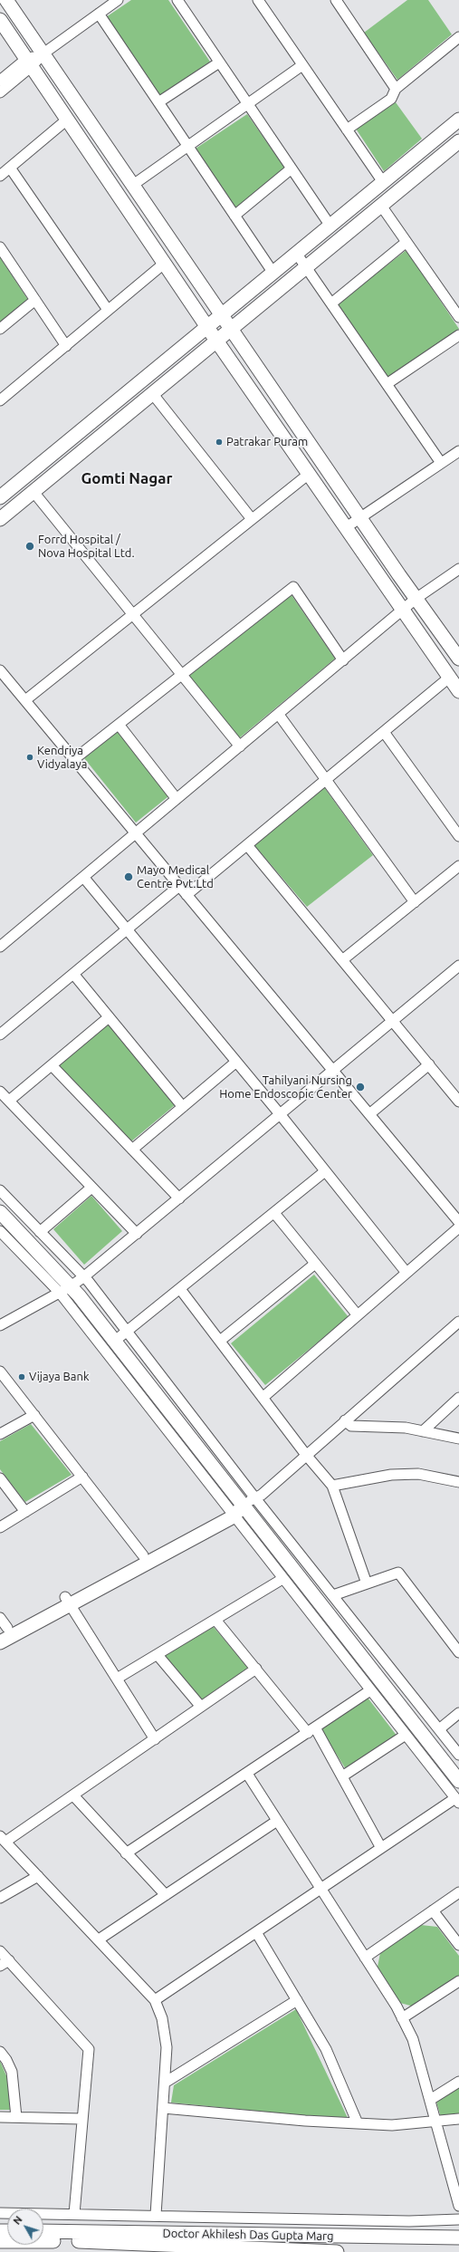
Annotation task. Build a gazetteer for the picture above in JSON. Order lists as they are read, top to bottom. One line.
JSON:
{"streets":{"street":["Doctor Akhilesh Das Gupta Marg"]},"districts":["Gomti Nagar"],"places":["Patrakar Puram","Forrd Hospital / Nova Hospital Ltd.","Kendriya Vidyalaya","Mayo Medical Centre Pvt.Ltd","Tahilyani Nursing Home Endoscopic Center","Vijaya Bank"],"north":"top left"}
